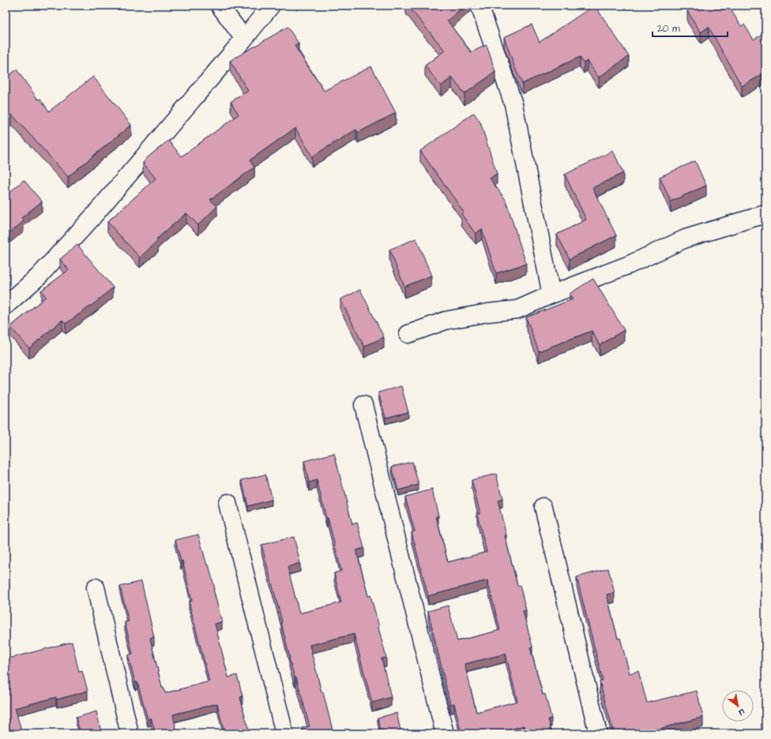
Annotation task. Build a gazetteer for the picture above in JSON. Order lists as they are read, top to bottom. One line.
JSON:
{"scale_bar":"20 m","north":"bottom right"}
